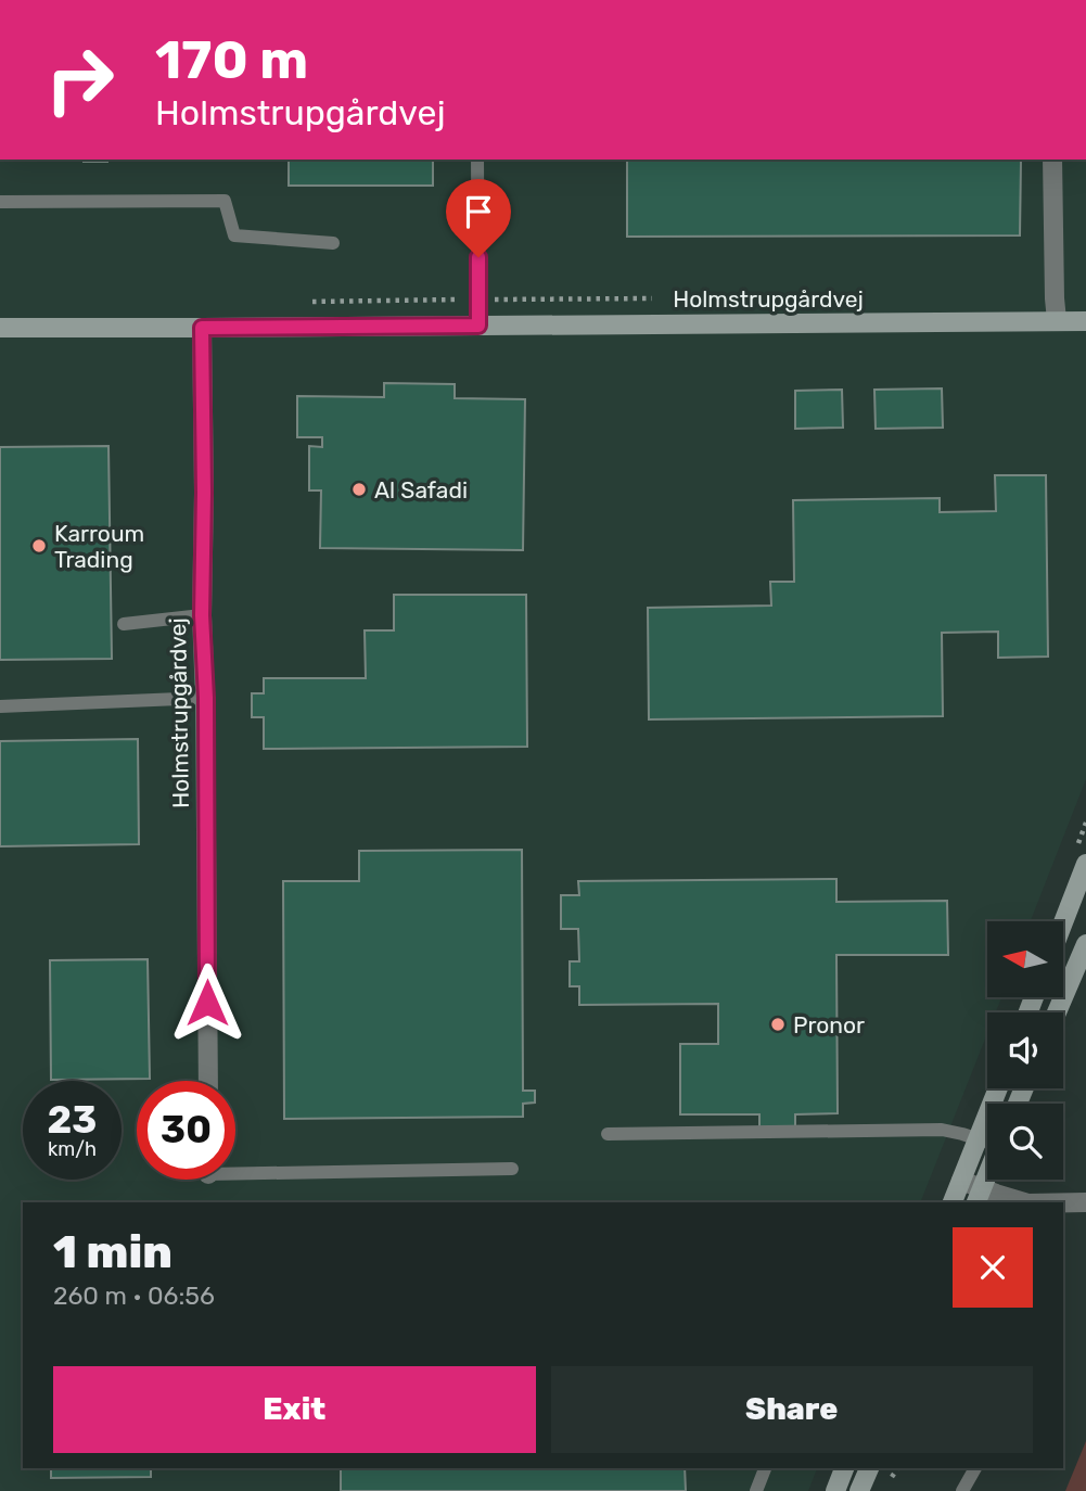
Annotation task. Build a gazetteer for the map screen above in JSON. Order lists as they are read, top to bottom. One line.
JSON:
{"streets":{"street":["Holmstrupgårdvej"]},"places":["Al Safadi","Karroum Trading","Pronor"],"north":"left","page":{"turn":["170 m","Holmstrupgårdvej"],"speed":"23 km/h","limit":"30","heading":["1 min","260 m · 06:56"],"buttons":["Exit","Share"]}}
